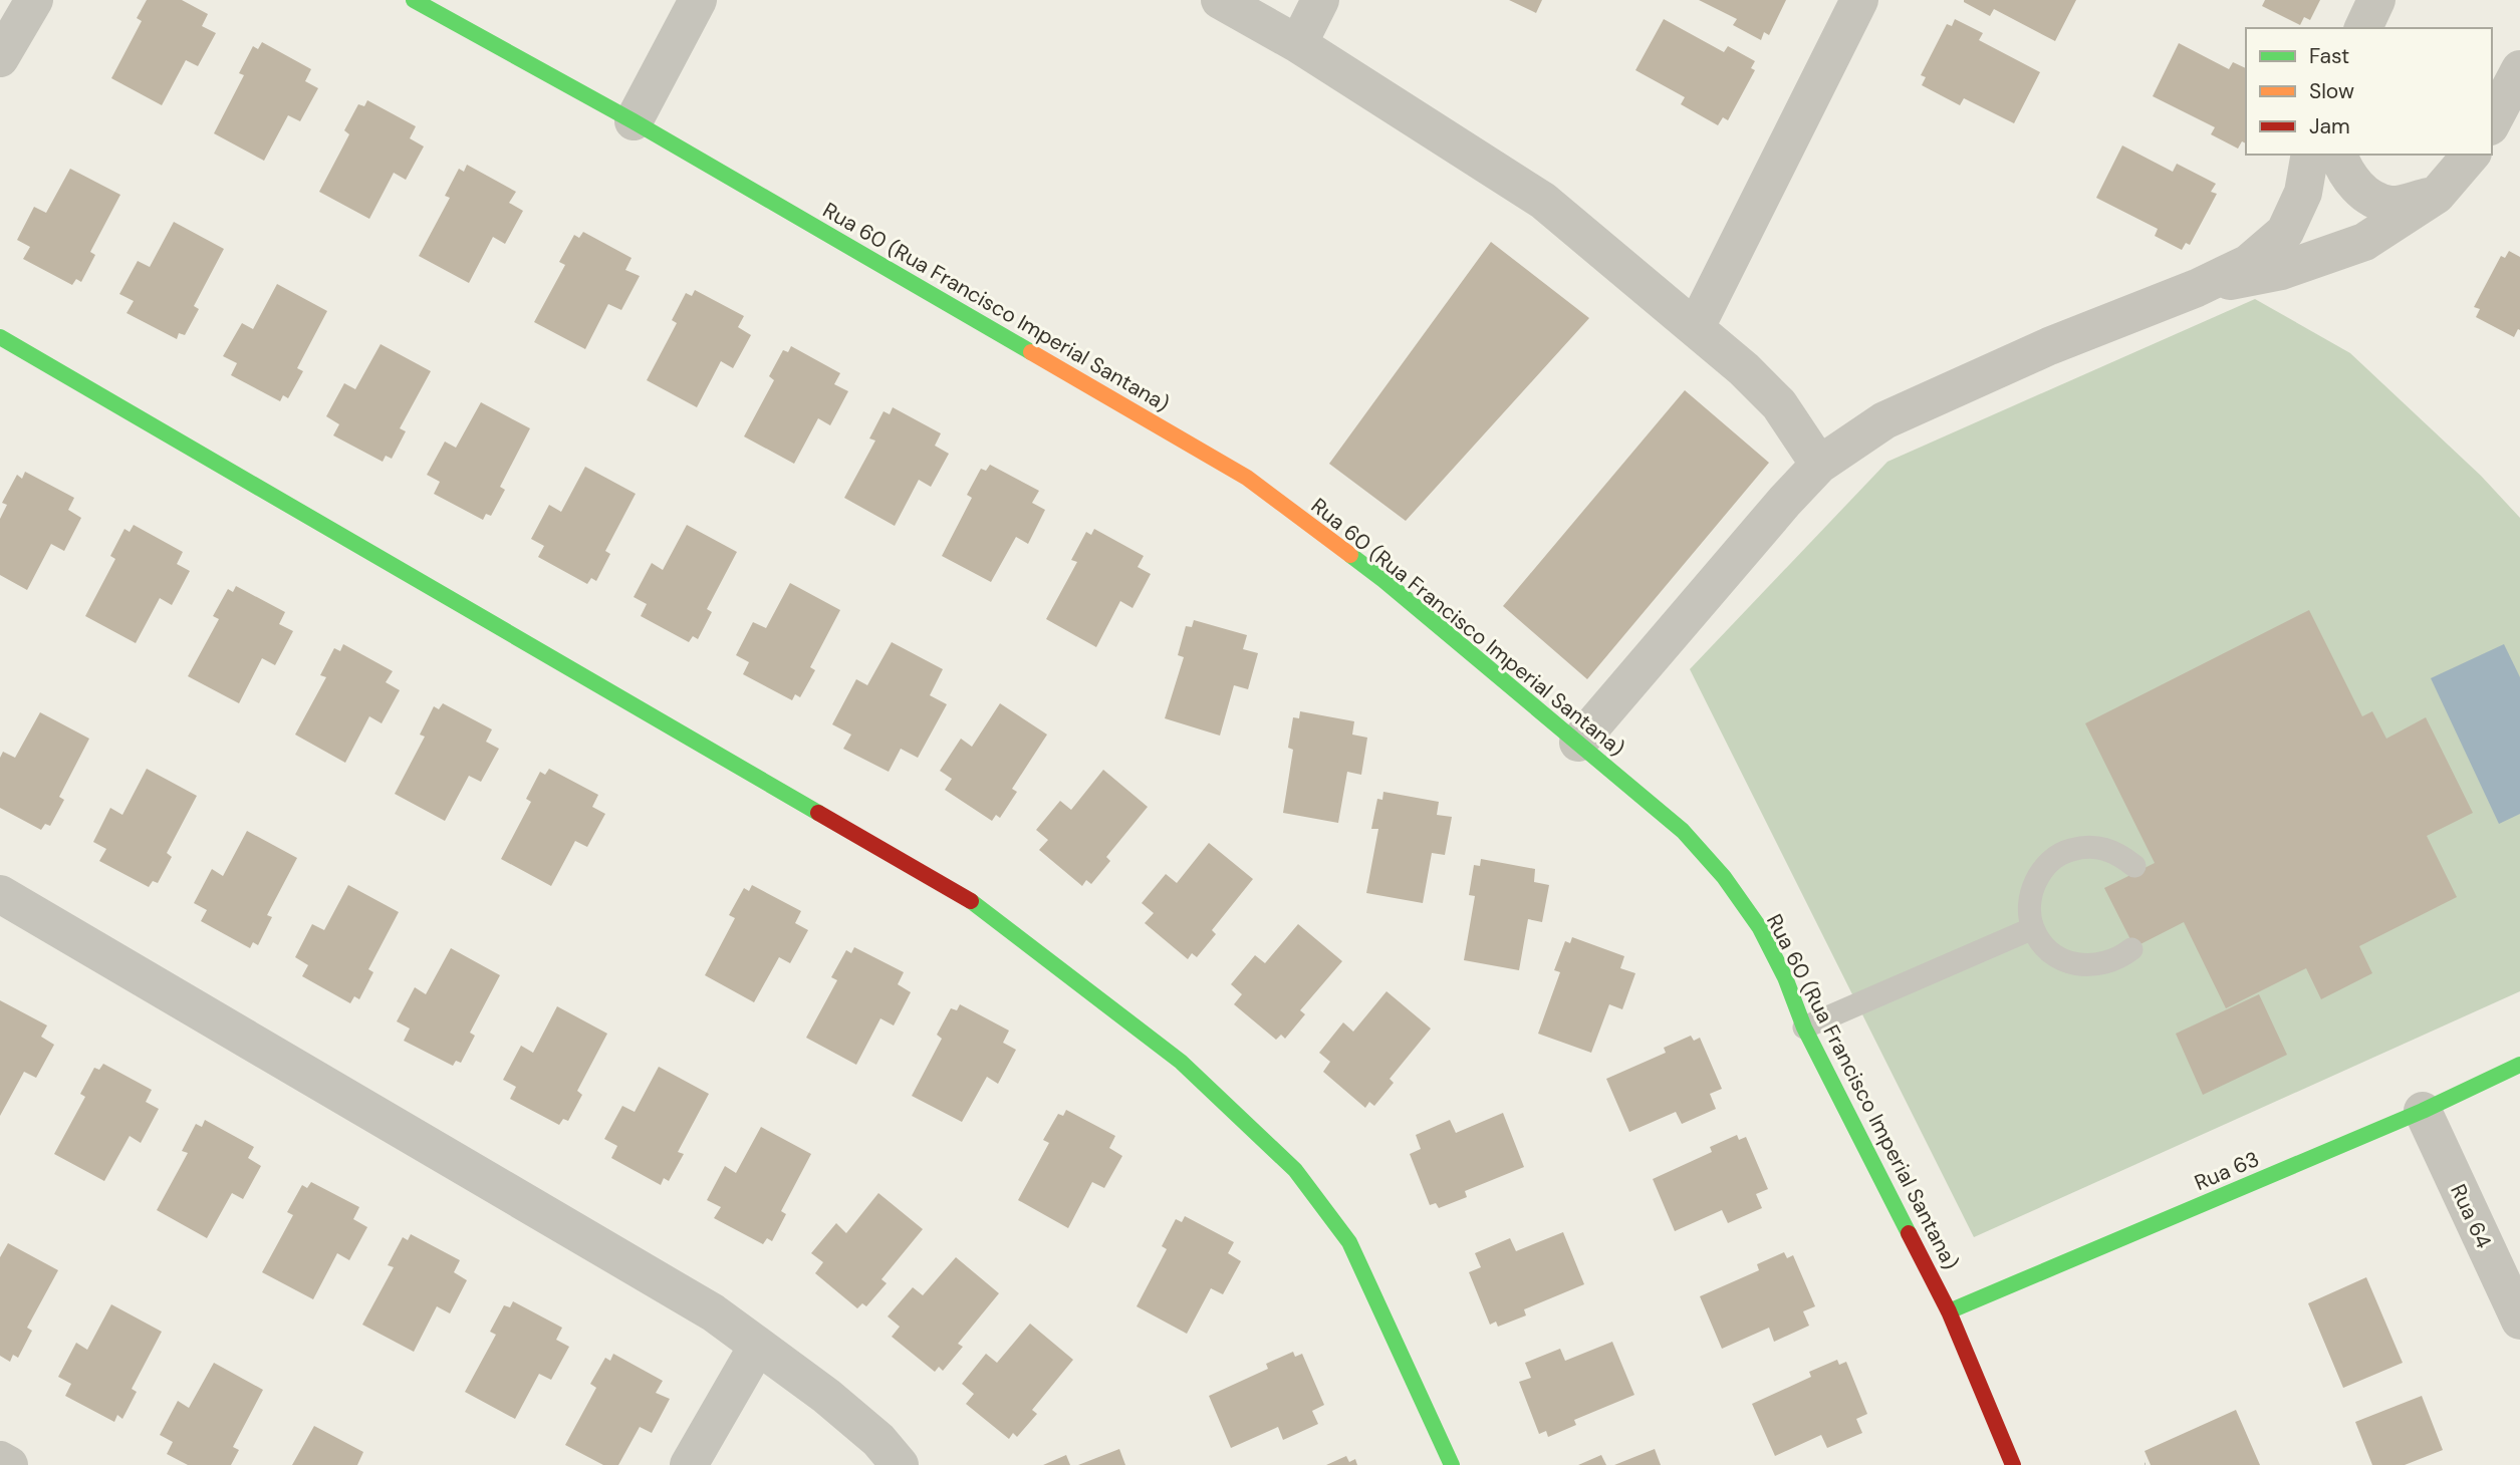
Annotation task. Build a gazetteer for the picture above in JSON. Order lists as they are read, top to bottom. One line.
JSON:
{"streets":{"street":["Rua 60 (Rua Francisco Imperial Santana)","Rua 63","Rua 64"]},"crossings":[["Rua 60 (Rua Francisco Imperial Santana)","Rua 63"],["Rua 63","Rua 64"]],"legend":["Fast","Slow","Jam"]}
